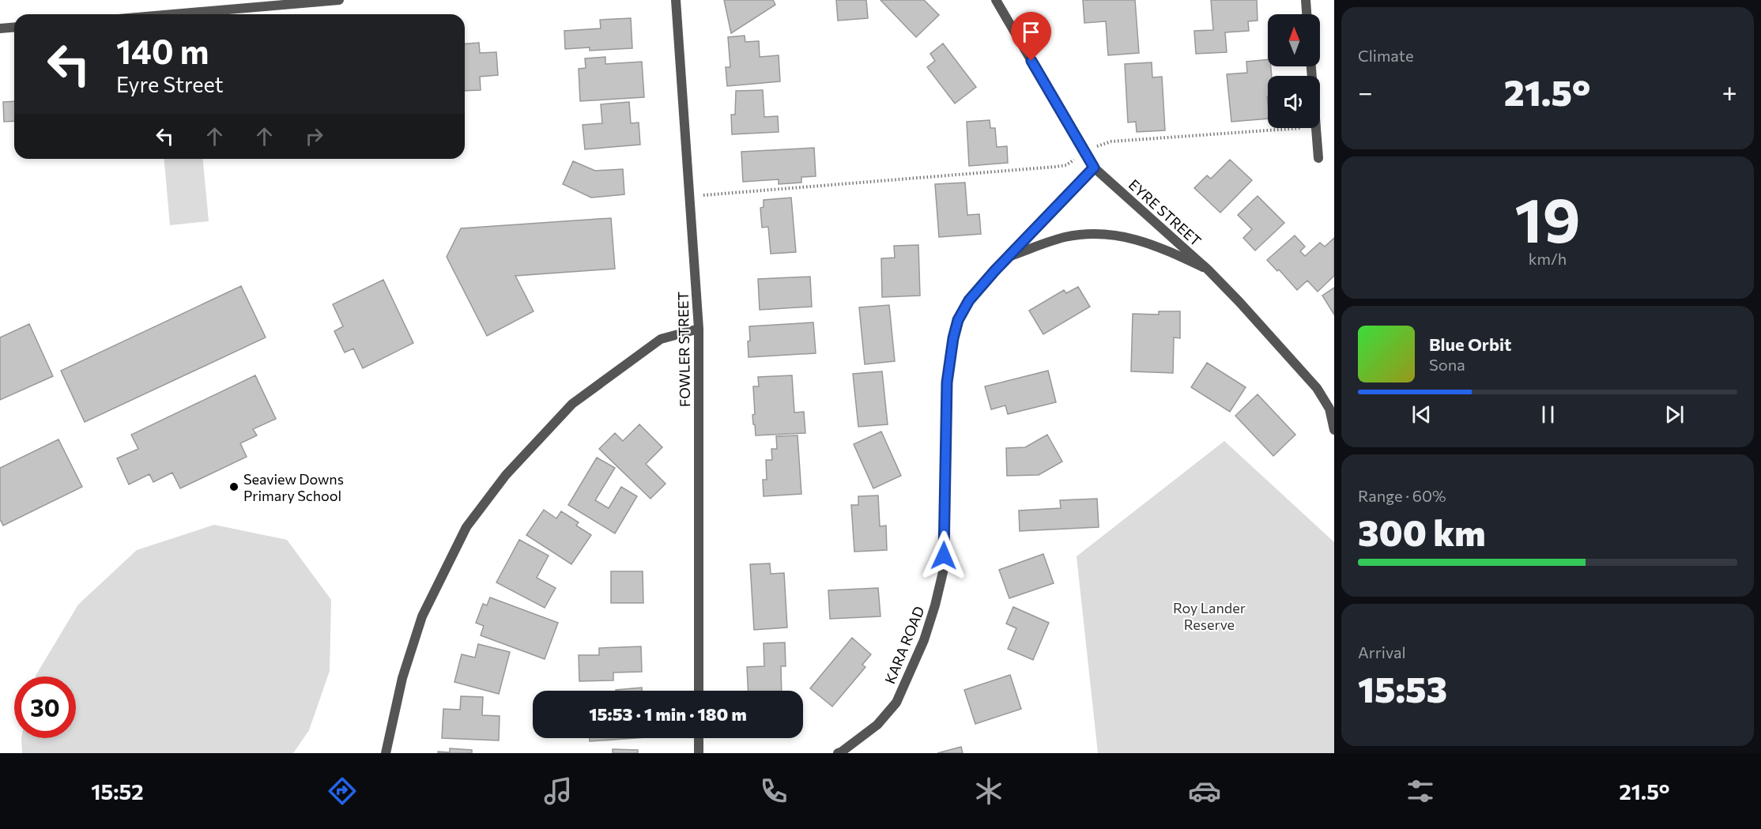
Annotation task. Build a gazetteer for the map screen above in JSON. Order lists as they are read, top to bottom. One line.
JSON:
{"streets":{"street":["EYRE STREET","FOWLER STREET","KARA ROAD"]},"crossings":[["EYRE STREET","KARA ROAD"]],"parks":["Roy Lander Reserve"],"places":["Seaview Downs Primary School"],"north":"top","page":{"tile":["Climate",["19","km/h"],["Range · 60%","300 km"],["Arrival","15:53"]],"turn":["140 m","Eyre Street"],"heat":["−","21.5°","+"],"song":["Blue Orbit","Sona"],"limit":"30","trip":"15:53 · 1 min · 180 m","tabs":["15:52","21.5°"]}}
